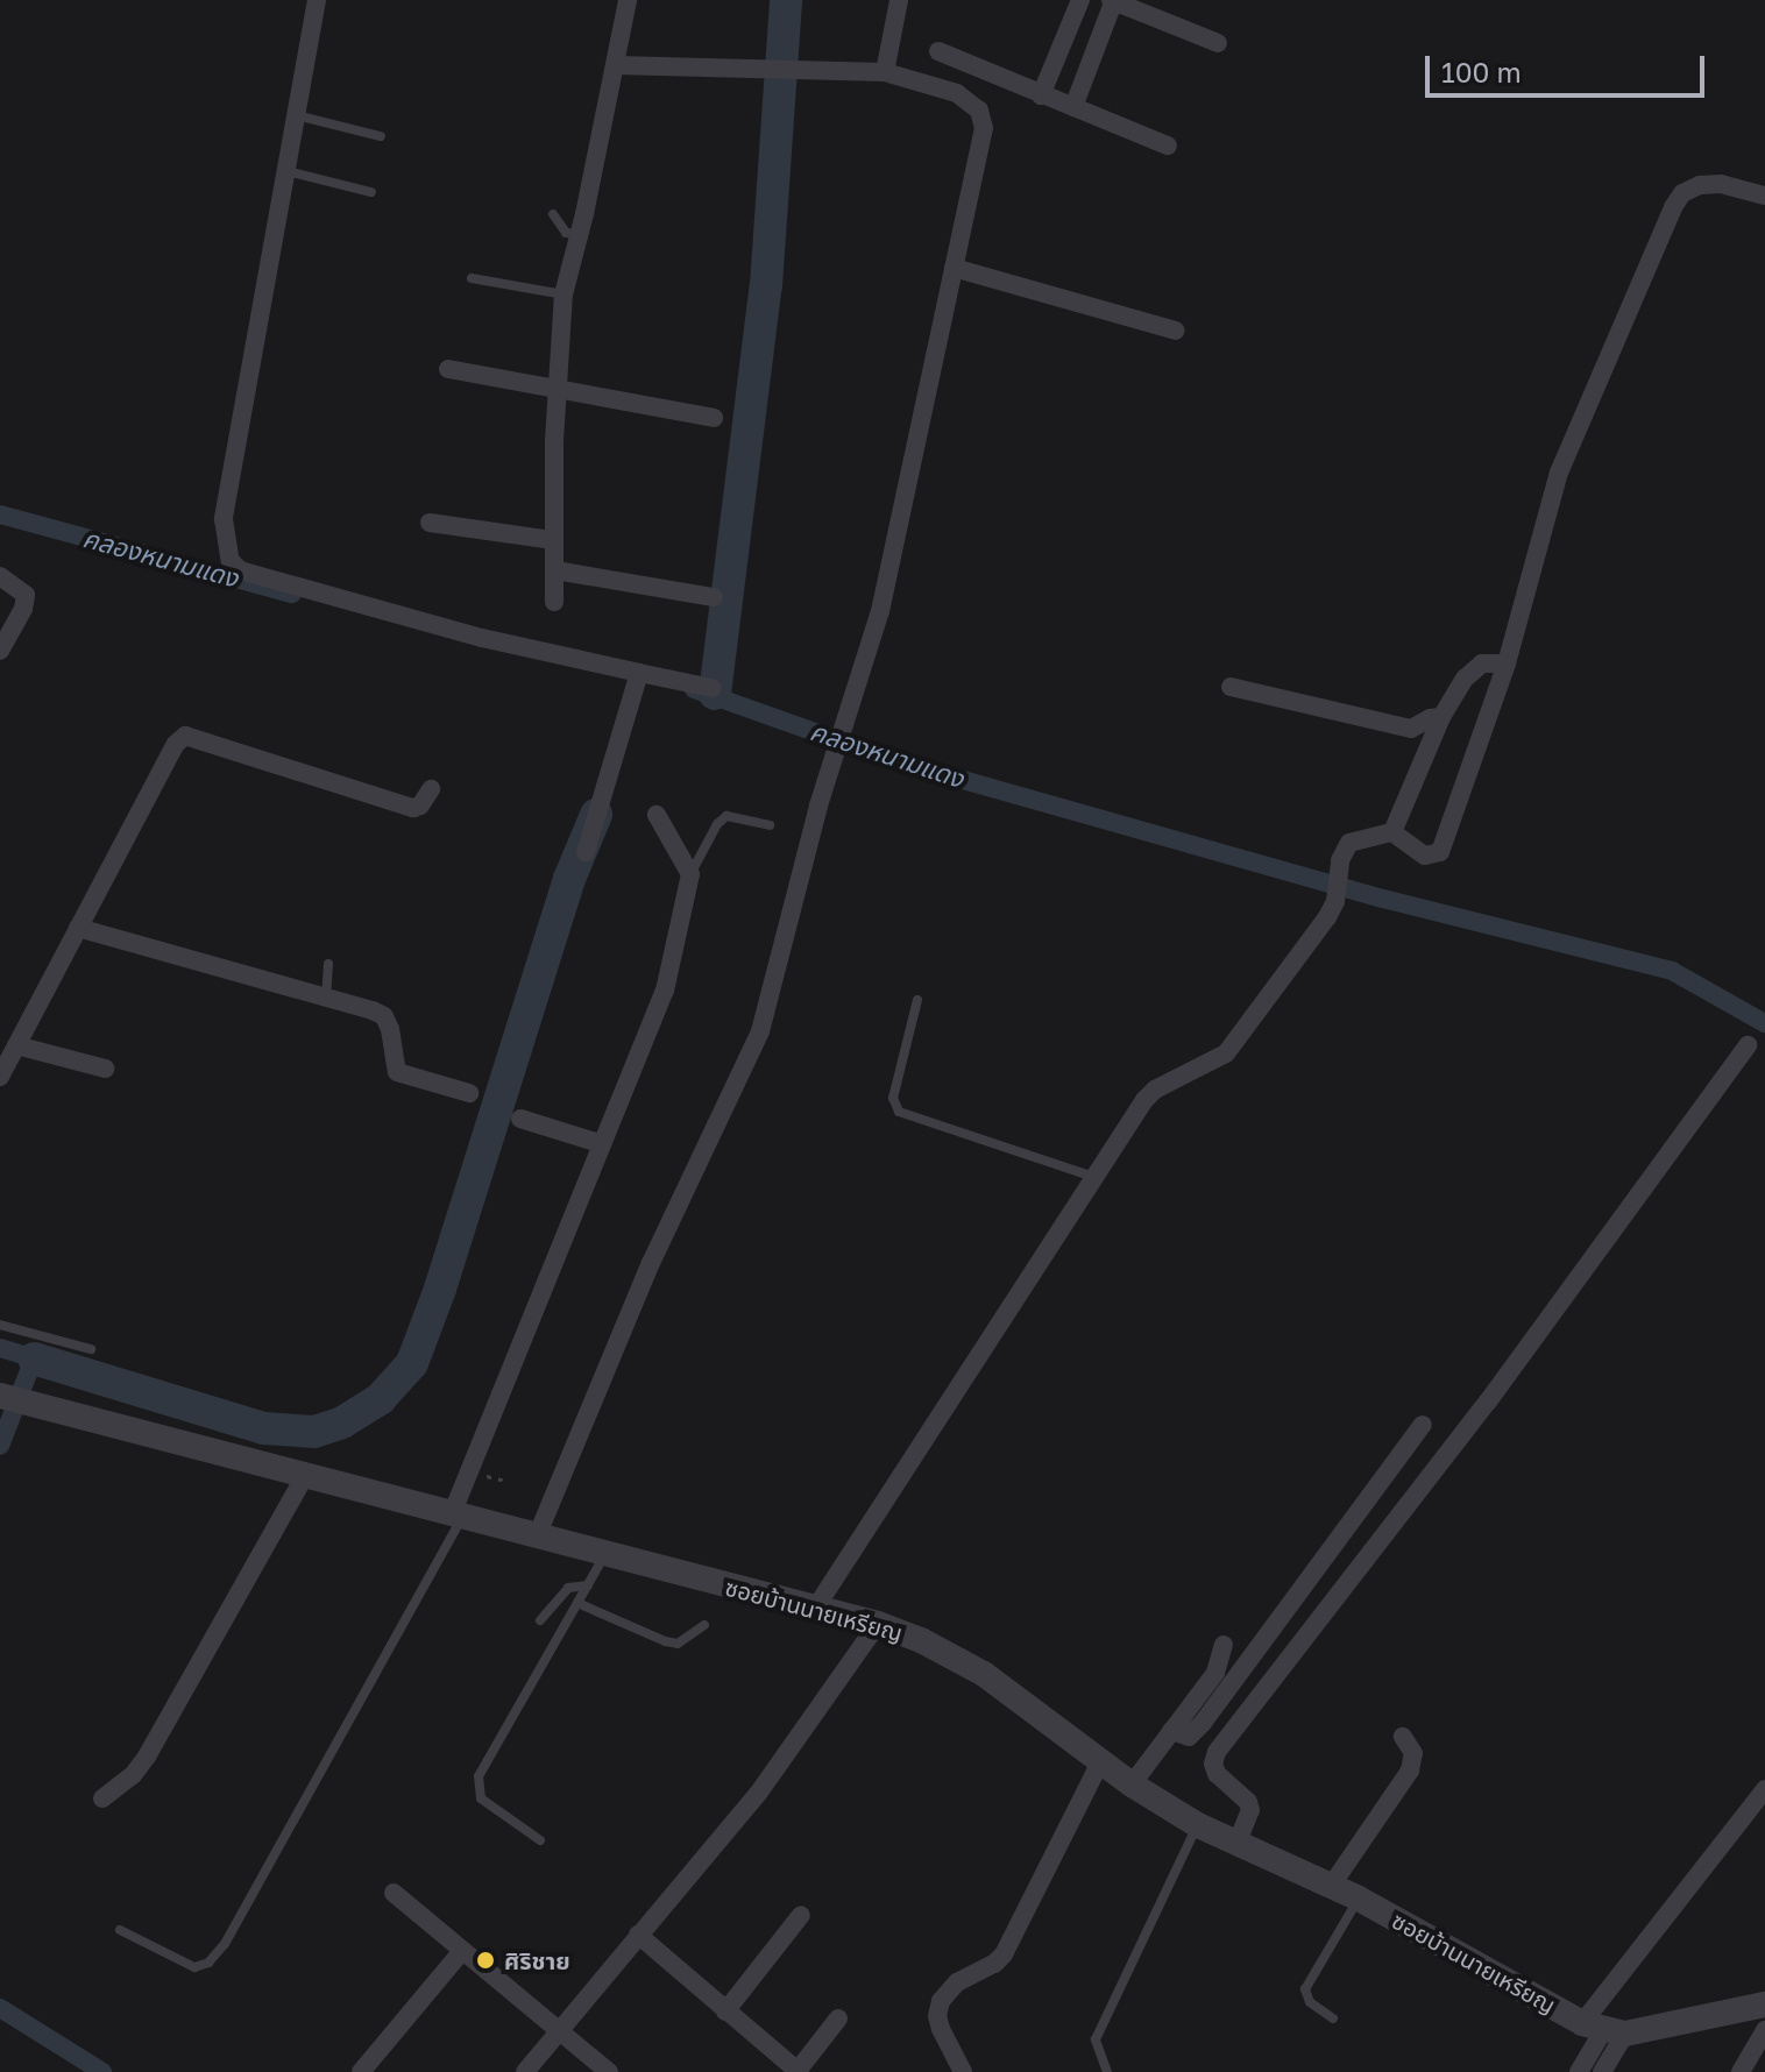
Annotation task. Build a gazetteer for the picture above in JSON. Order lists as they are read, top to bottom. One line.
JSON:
{"streets":{"street":["ซอยบ้านนายเหรียญ"]},"water":["คลองหนามแดง"],"places":["ศิริชาย"],"scale_bar":"100 m"}
